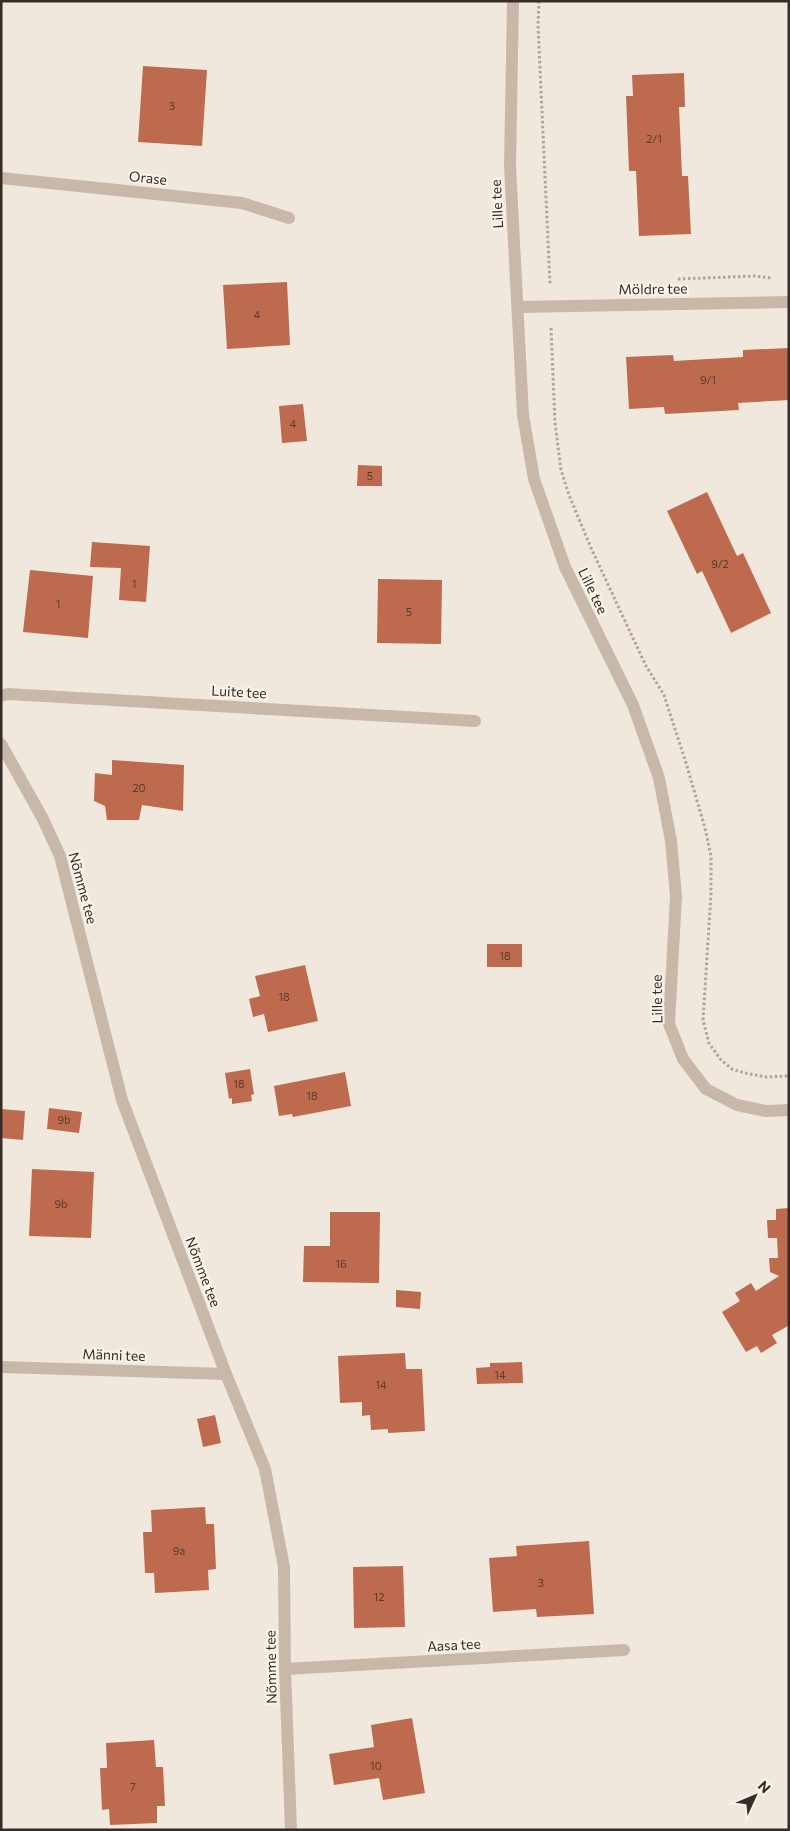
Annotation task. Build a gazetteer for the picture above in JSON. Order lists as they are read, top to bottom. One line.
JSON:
{"streets":{"street":["Orase","Lille tee","Möldre tee","Luite tee","Nõmme tee","Männi tee","Aasa tee"]},"crossings":[["Lille tee","Möldre tee"],["Nõmme tee","Männi tee"],["Nõmme tee","Aasa tee"]],"house_numbers":["3","2/1","4","9/1","4","5","9/2","1","1","5","20","18","18","18","18","9b","9b","16","14","14","9a","3","12","10","7"],"north":"top right"}
